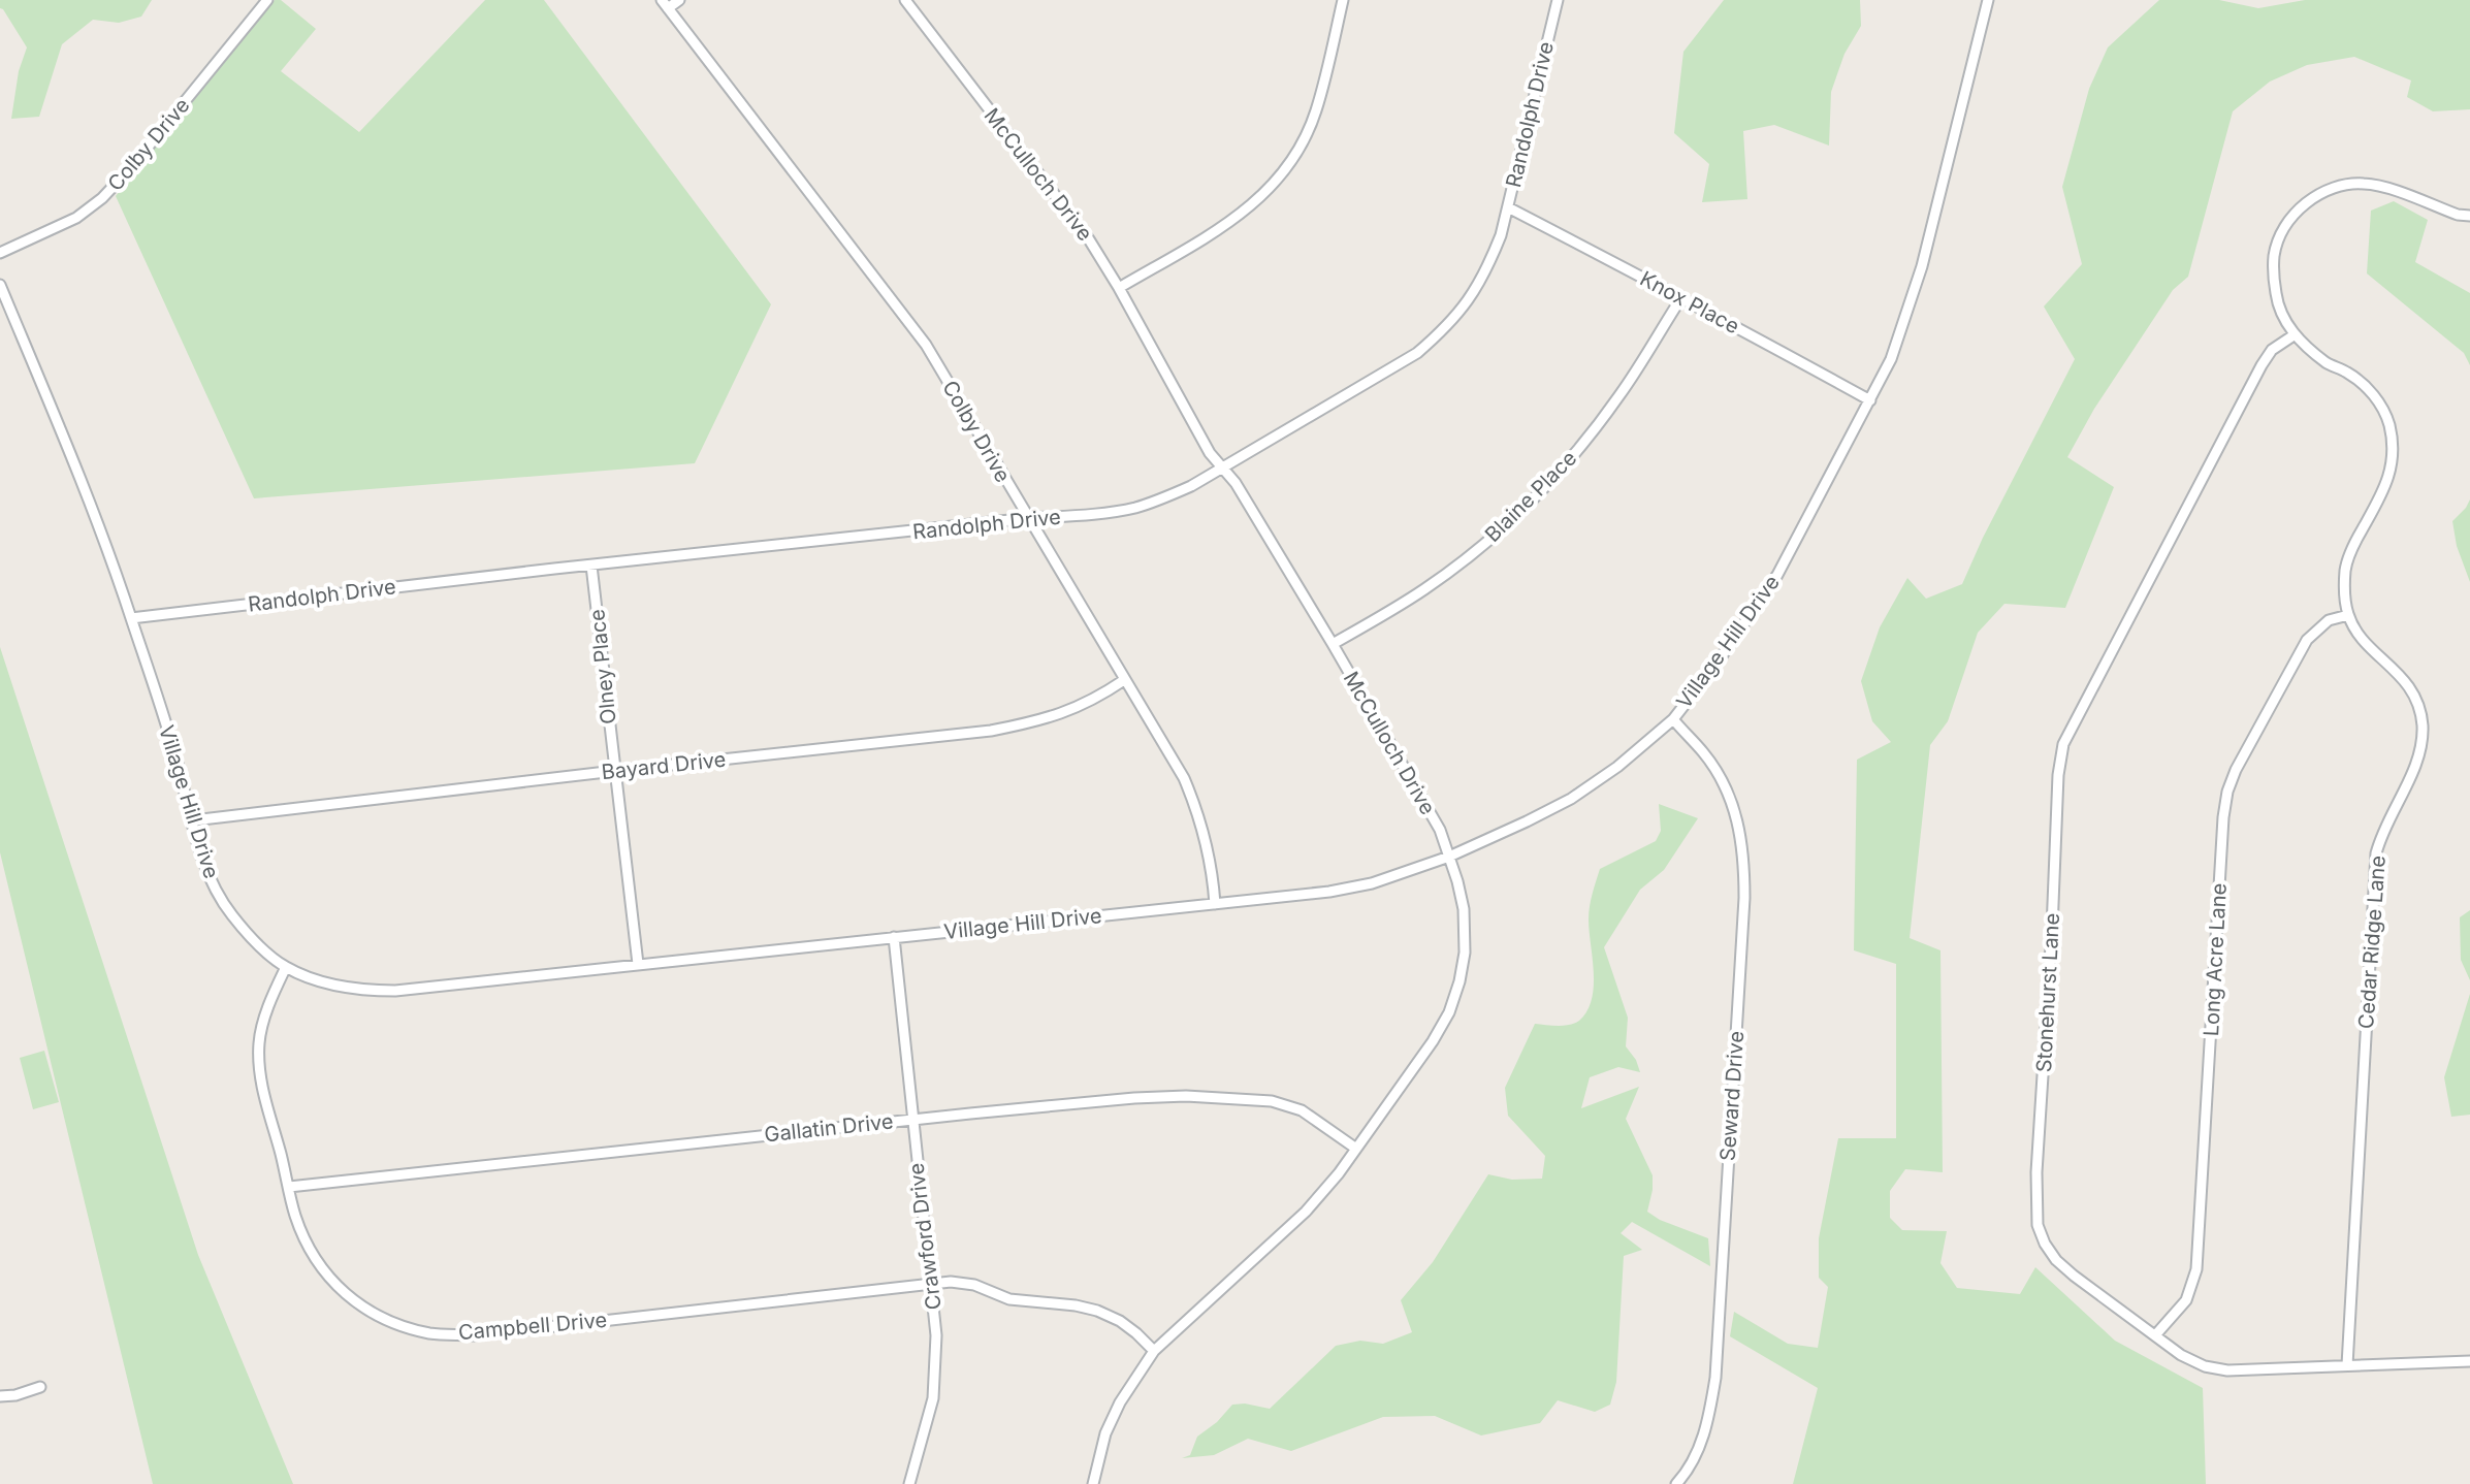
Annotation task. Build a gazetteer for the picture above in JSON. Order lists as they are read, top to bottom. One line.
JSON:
{"streets":{"street":["Randolph Drive","Colby Drive","McCulloch Drive","Knox Place","Blaine Place","Village Hill Drive","Olney Place","Bayard Drive","Cedar Ridge Lane","Long Acre Lane","Stonehurst Lane","Seward Drive","Gallatin Drive","Crawford Drive","Campbell Drive"]},"crossings":[["Randolph Drive","Colby Drive"],["Randolph Drive","McCulloch Drive"],["Randolph Drive","Knox Place"],["Randolph Drive","Village Hill Drive"],["Randolph Drive","Olney Place"],["Colby Drive","Village Hill Drive"],["Colby Drive","Bayard Drive"],["McCulloch Drive","Blaine Place"],["McCulloch Drive","Village Hill Drive"],["McCulloch Drive","Gallatin Drive"],["McCulloch Drive","Campbell Drive"],["Knox Place","Blaine Place"],["Knox Place","Village Hill Drive"],["Village Hill Drive","Olney Place"],["Village Hill Drive","Bayard Drive"],["Village Hill Drive","Seward Drive"],["Village Hill Drive","Crawford Drive"],["Village Hill Drive","Campbell Drive"],["Olney Place","Bayard Drive"],["Cedar Ridge Lane","Long Acre Lane"],["Cedar Ridge Lane","Stonehurst Lane"],["Long Acre Lane","Stonehurst Lane"],["Gallatin Drive","Crawford Drive"],["Gallatin Drive","Campbell Drive"],["Crawford Drive","Campbell Drive"]]}
